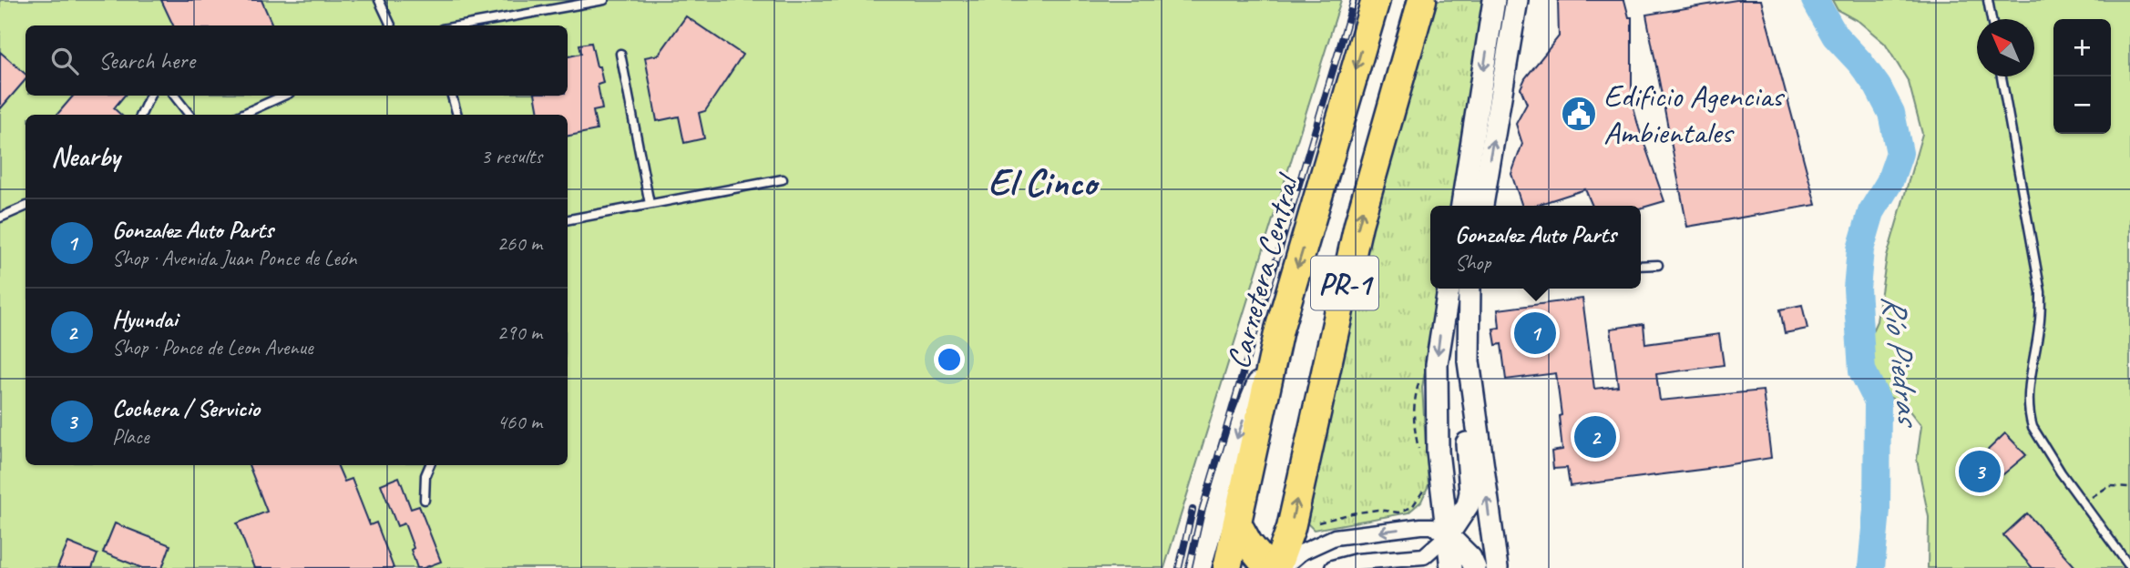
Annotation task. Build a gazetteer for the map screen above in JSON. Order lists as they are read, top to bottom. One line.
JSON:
{"streets":{"highway":["Carretera Central","PR-1"]},"districts":["El Cinco"],"water":["Río Piedras"],"places":{"public building":["Edificio Agencias Ambientales"]},"north":"top left","page":{"map_buttons":["+","−"],"search":"Search here","heading":["Nearby","3 results"],"list":[{"mark":"1","name":"Gonzalez Auto Parts","note":"Shop · Avenida Juan Ponce de León","value":"260 m"},{"mark":"2","name":"Hyundai","note":"Shop · Ponce de Leon Avenue","value":"290 m"},{"mark":"3","name":"Cochera / Servicio","note":"Place","value":"460 m"}],"popup":["Gonzalez Auto Parts","Shop"],"pins":["1","2","3"]}}
